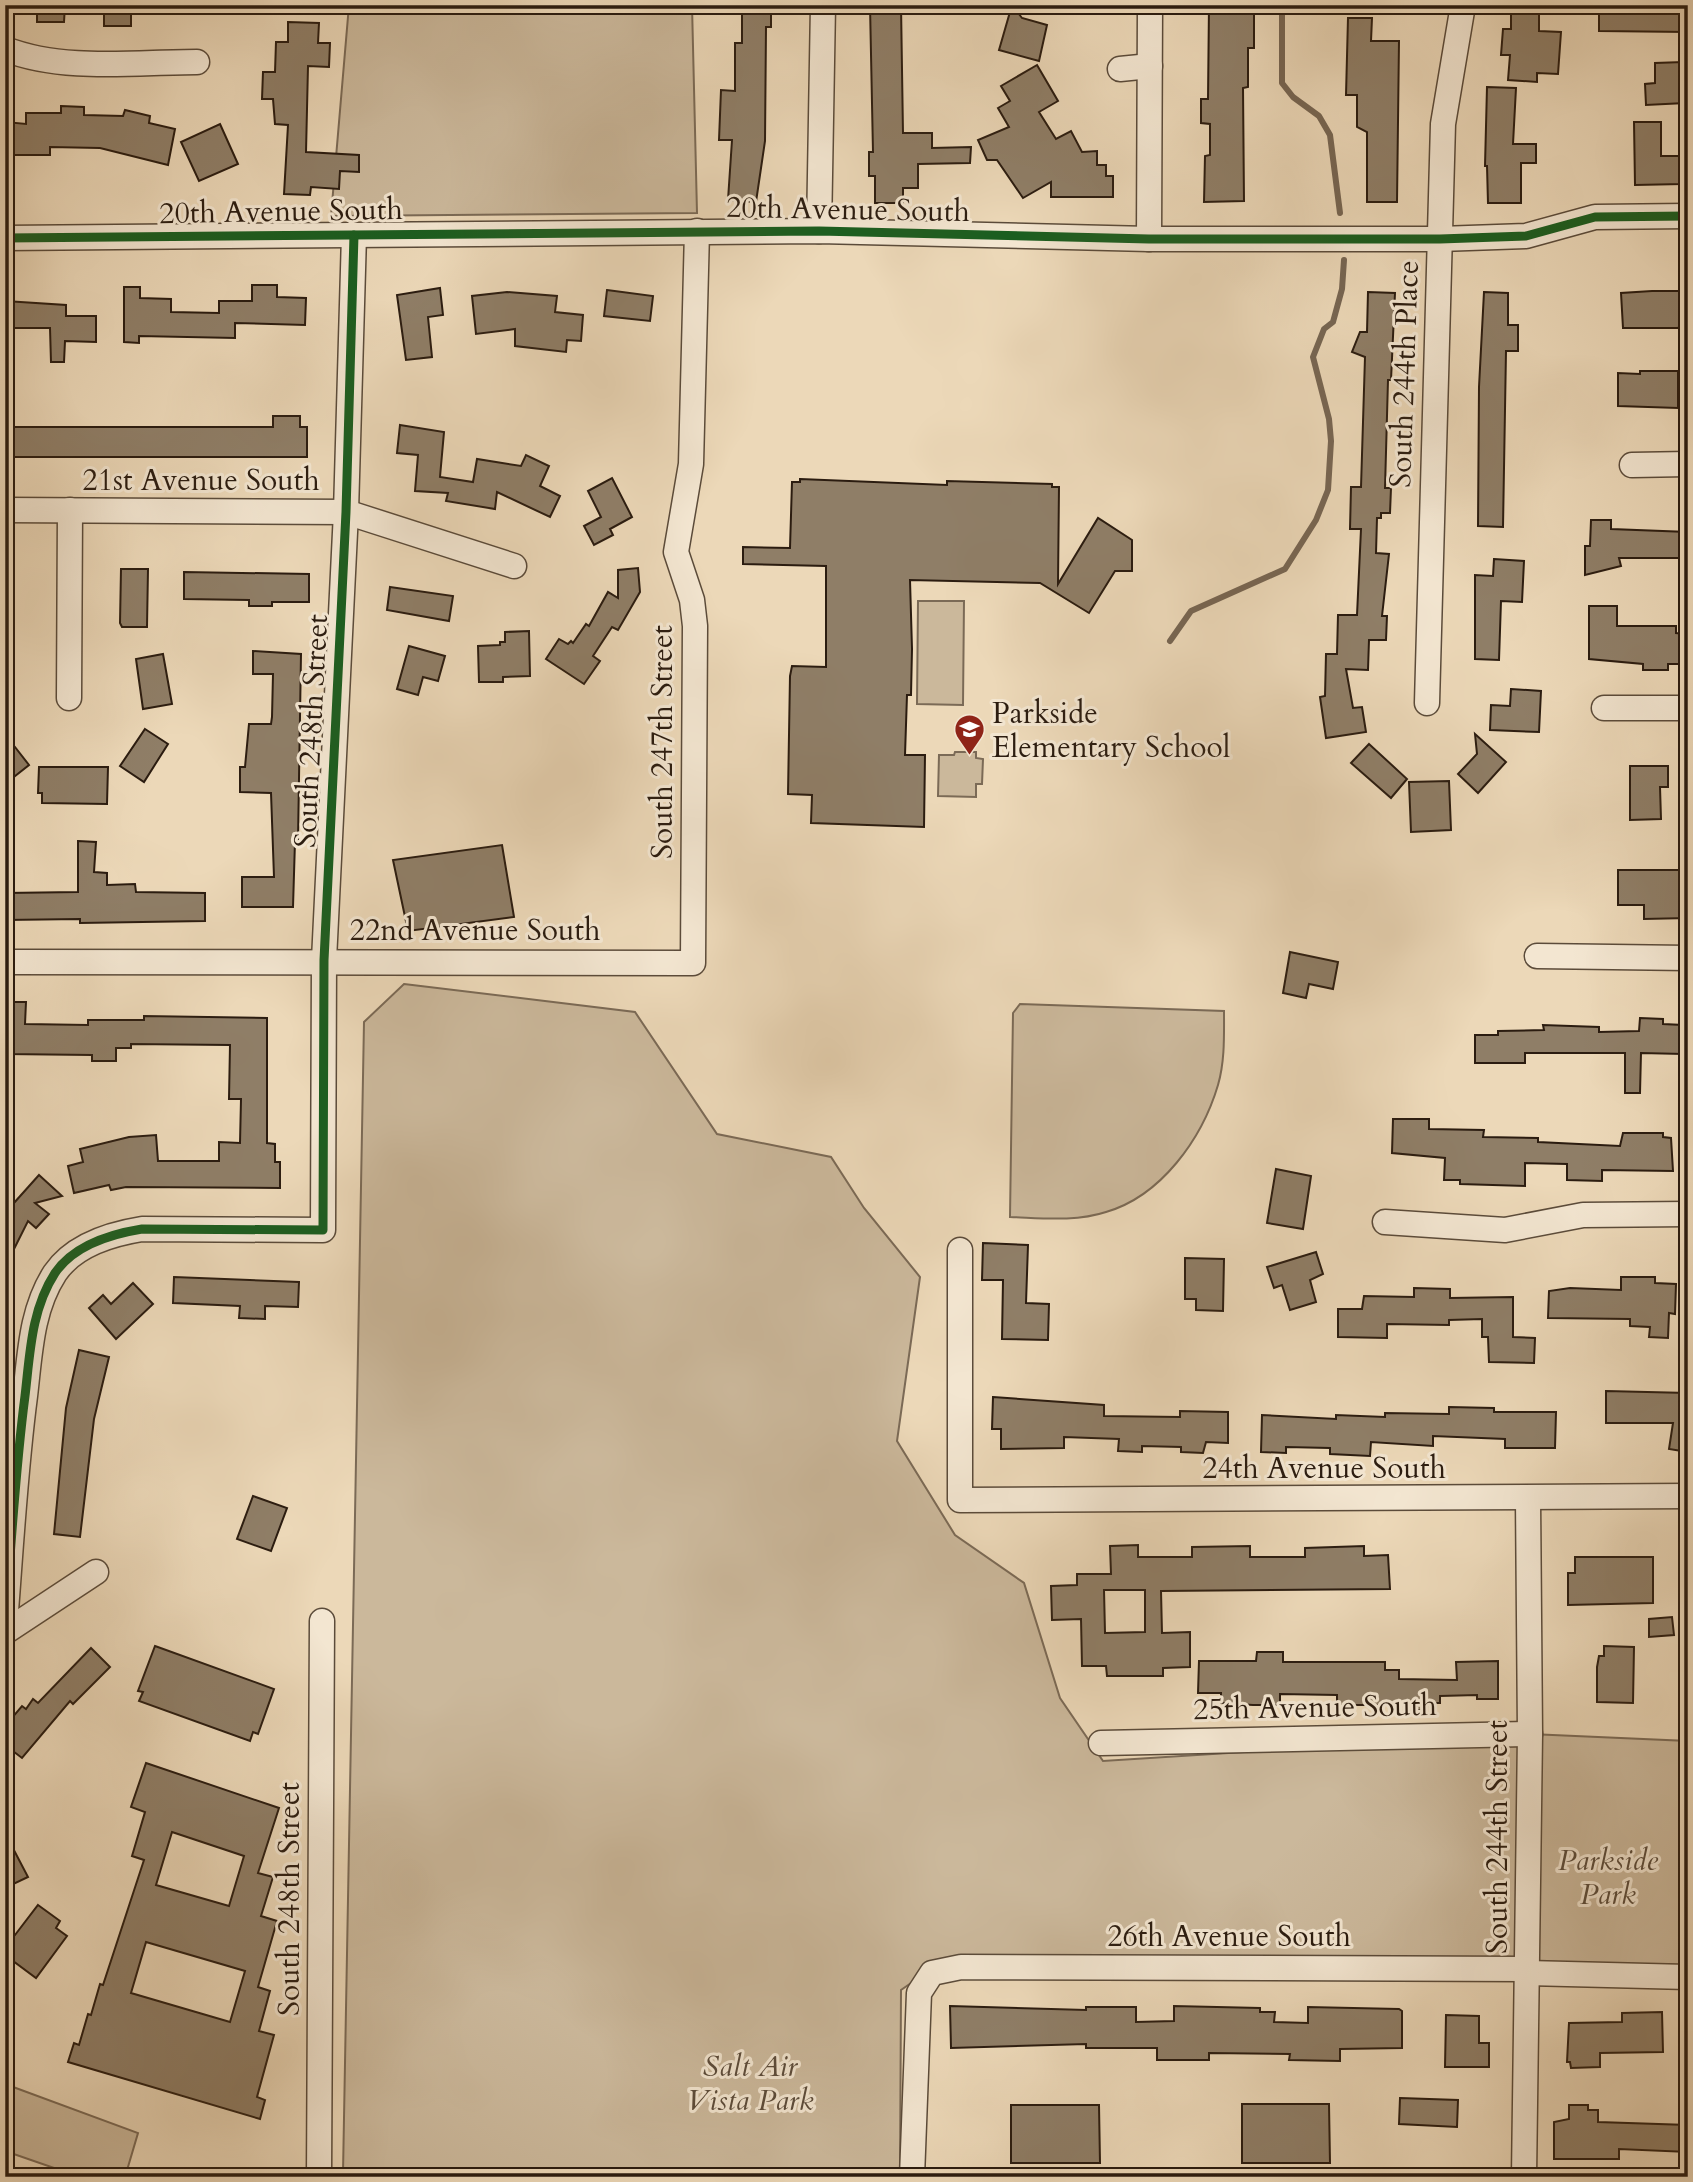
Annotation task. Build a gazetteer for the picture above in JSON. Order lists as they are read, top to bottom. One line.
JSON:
{"streets":{"street":["20th Avenue South","South 244th Place","21st Avenue South","South 248th Street","South 247th Street","22nd Avenue South","24th Avenue South","25th Avenue South","South 244th Street","26th Avenue South"]},"crossings":[["20th Avenue South","South 244th Place"],["20th Avenue South","South 248th Street"],["20th Avenue South","South 247th Street"],["21st Avenue South","South 248th Street"],["South 248th Street","22nd Avenue South"],["South 247th Street","22nd Avenue South"],["24th Avenue South","South 244th Street"],["25th Avenue South","South 244th Street"],["South 244th Street","26th Avenue South"]],"parks":["Parkside Park","Salt Air Vista Park"],"places":{"school or university":["Parkside Elementary School"]}}
